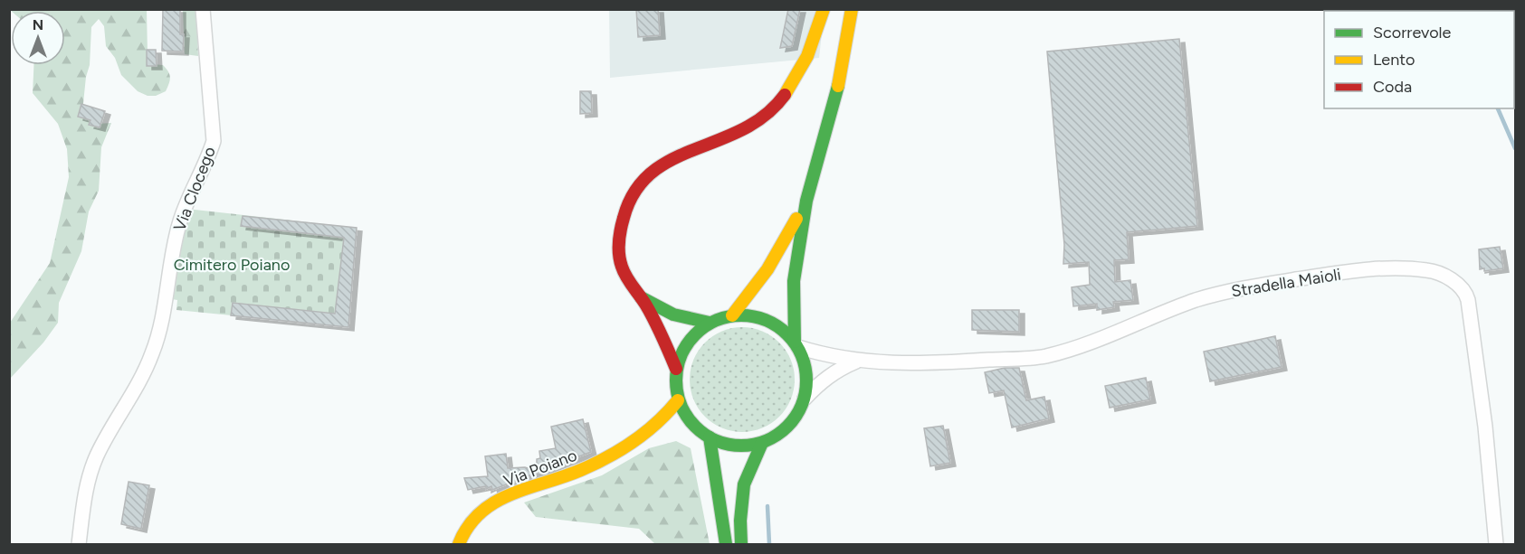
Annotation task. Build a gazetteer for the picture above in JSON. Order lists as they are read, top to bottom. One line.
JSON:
{"streets":{"main road":["Via Poiano"],"street":["Via Clocego","Stradella Maioli"]},"crossings":[["Stradella Maioli","Via Poiano"]],"parks":["Cimitero Poiano"],"legend":["Scorrevole","Lento","Coda"],"north":"top"}
